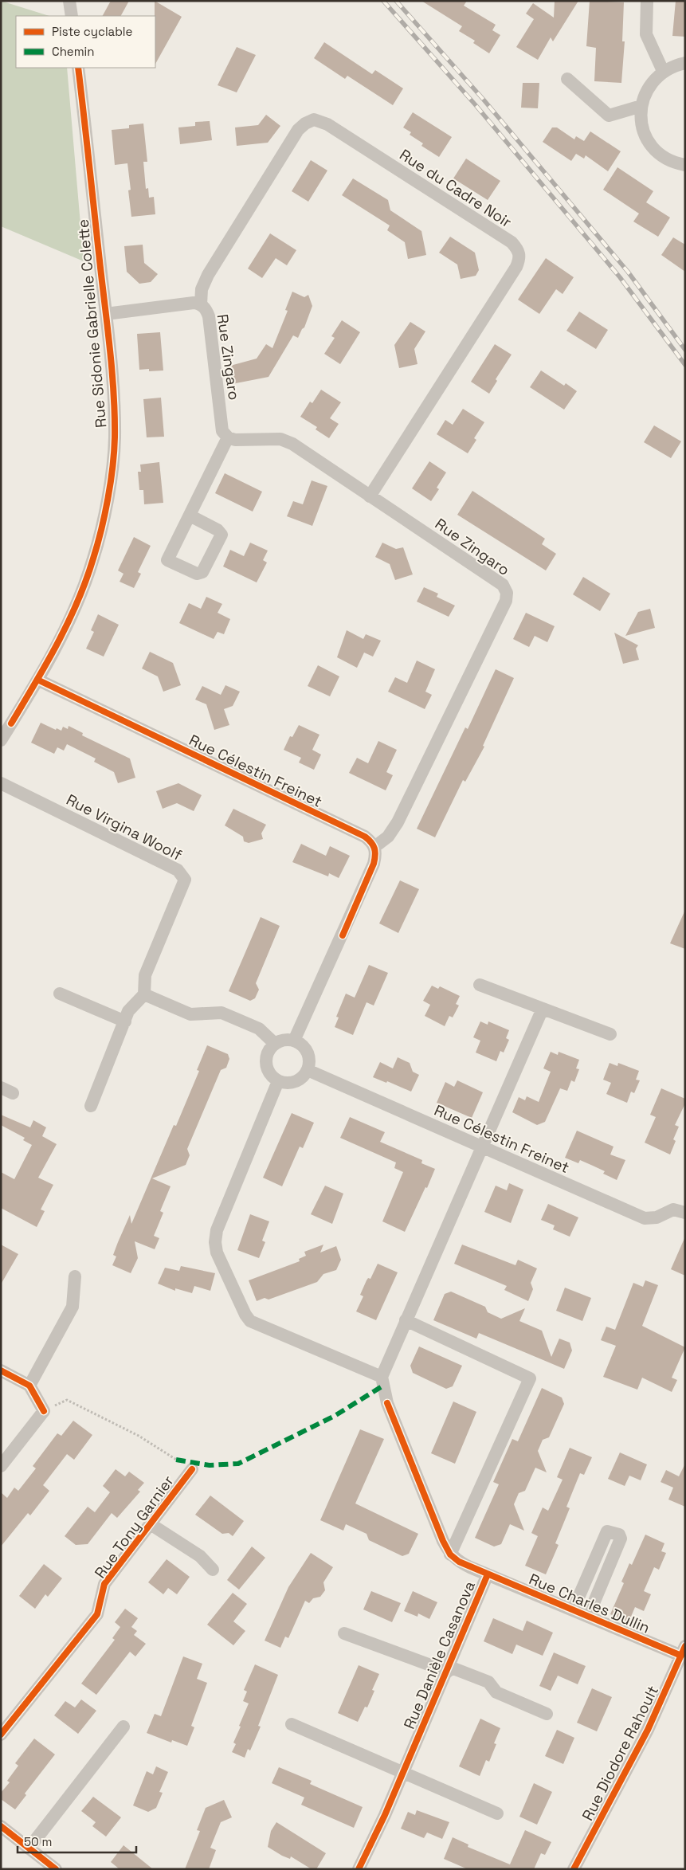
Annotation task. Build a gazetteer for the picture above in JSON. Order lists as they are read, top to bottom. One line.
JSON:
{"streets":{"street":["Rue du Cadre Noir","Rue Sidonie Gabrielle Colette","Rue Zingaro","Rue Célestin Freinet","Rue Virgina Woolf","Rue Tony Garnier","Rue Charles Dullin","Rue Danièle Casanova","Rue Diodore Rahoult"]},"crossings":[["Rue du Cadre Noir","Rue Zingaro"],["Rue Sidonie Gabrielle Colette","Rue Zingaro"],["Rue Sidonie Gabrielle Colette","Rue Célestin Freinet"],["Rue Zingaro","Rue Célestin Freinet"],["Rue Charles Dullin","Rue Danièle Casanova"],["Rue Charles Dullin","Rue Diodore Rahoult"]],"legend":["Piste cyclable","Chemin"],"scale_bar":"50 m"}
